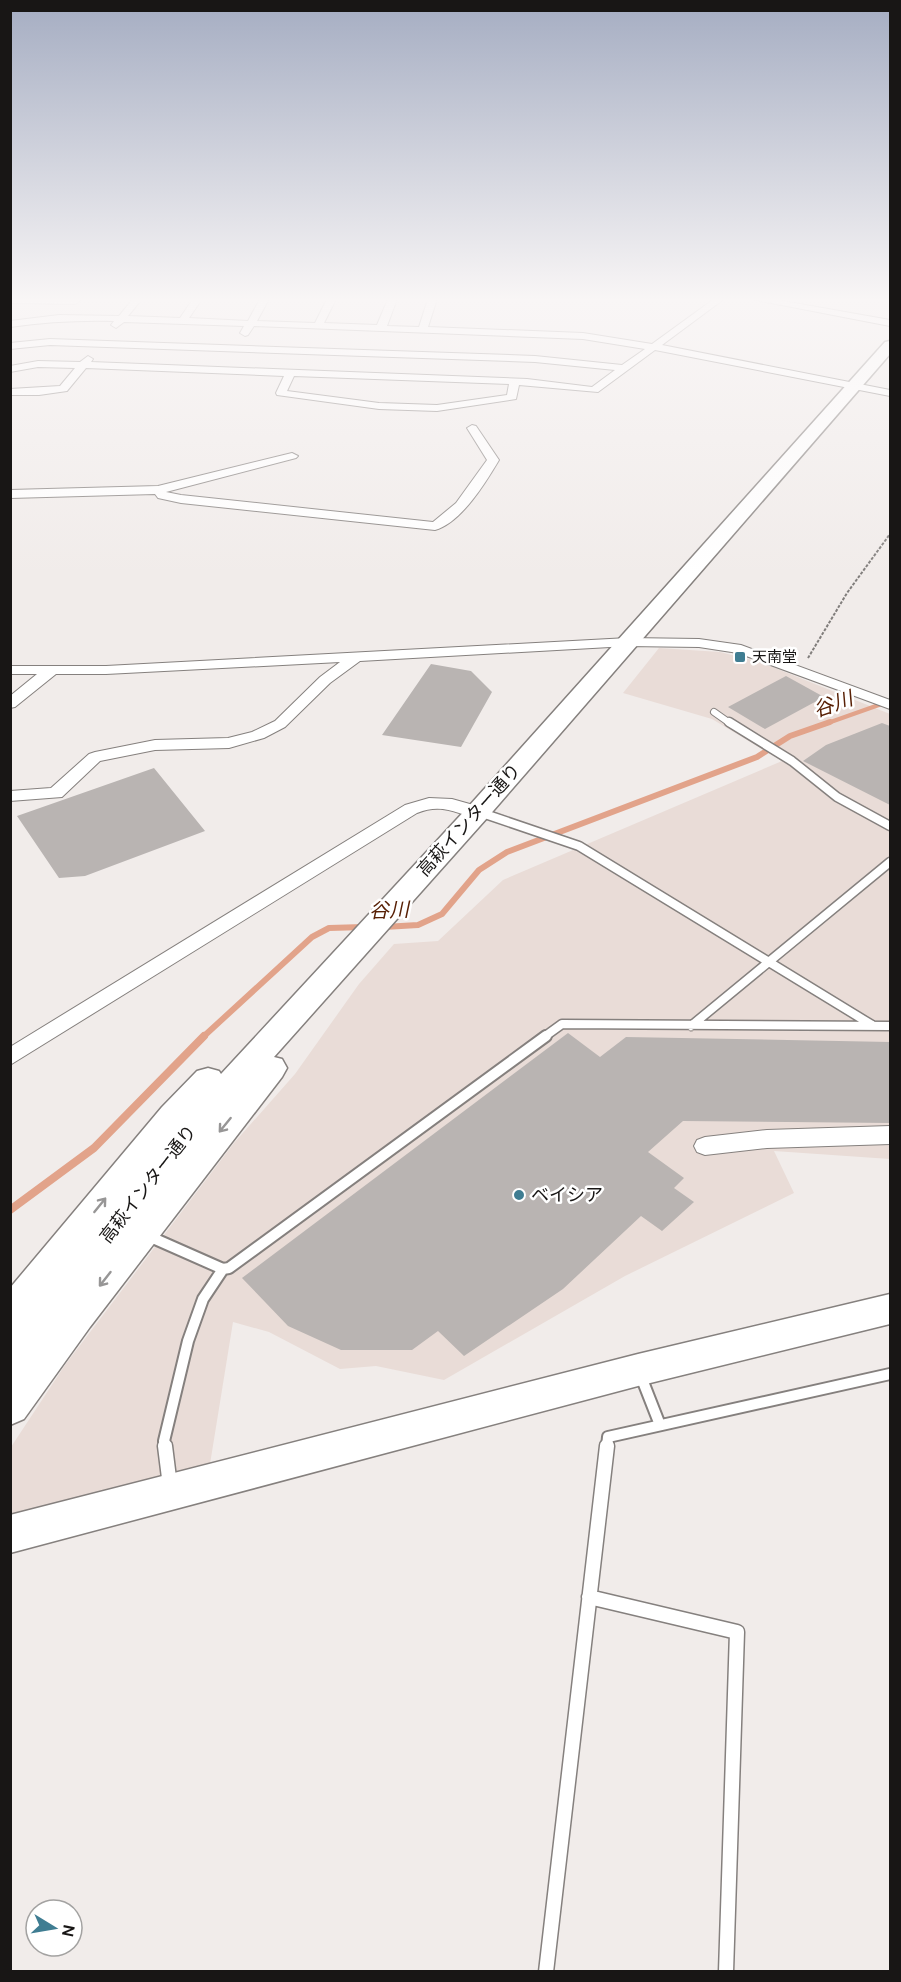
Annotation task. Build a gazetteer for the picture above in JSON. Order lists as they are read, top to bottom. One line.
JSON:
{"streets":{"main road":["高萩インター通り"]},"water":["谷川"],"places":{"transit":["天南堂"],"other":["ベイシア"]},"north":"right"}
